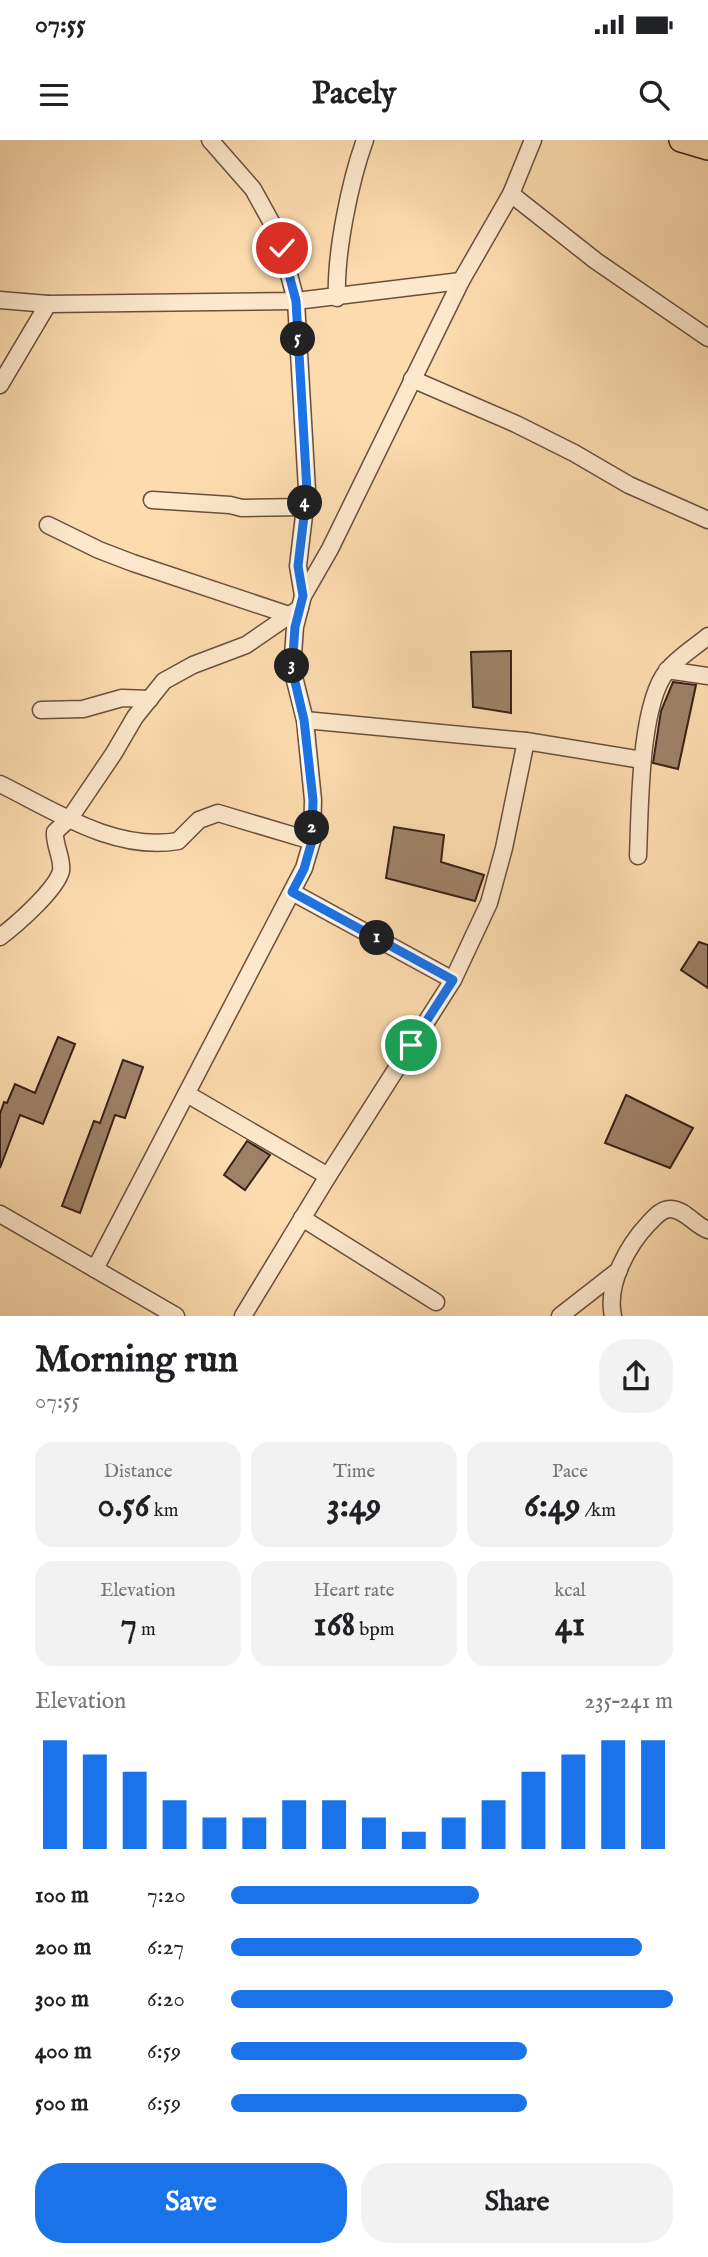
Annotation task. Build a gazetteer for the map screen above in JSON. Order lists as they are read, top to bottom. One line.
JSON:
{"page":{"status":"07:55","header":"Pacely","pins":["5","4","3","2","1"],"heading":["Morning run","07:55"],"stats":[["Distance","0.56 km"],["Time","3:49"],["Pace","6:49 /km"],["Elevation","7 m"],["Heart rate","168 bpm"],["kcal","41"]],"chart":["Elevation","235–241 m"],"list":[{"name":"100 m","note":"7:20"},{"name":"200 m","note":"6:27"},{"name":"300 m","note":"6:20"},{"name":"400 m","note":"6:59"},{"name":"500 m","note":"6:59"}],"buttons":["Save","Share"]}}
